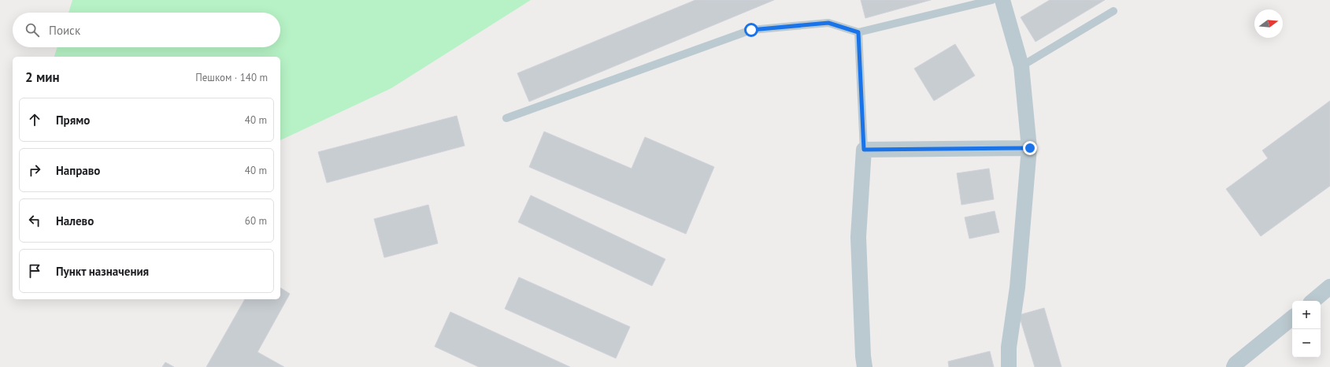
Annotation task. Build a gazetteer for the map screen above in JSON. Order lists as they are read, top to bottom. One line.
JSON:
{"north":"right","page":{"search":"Поиск","heading":["2 мин","Пешком · 140 m"],"list":[["Прямо","40 m"],["Направо","40 m"],["Налево","60 m"],"Пункт назначения"],"map_buttons":["+","−"]}}
